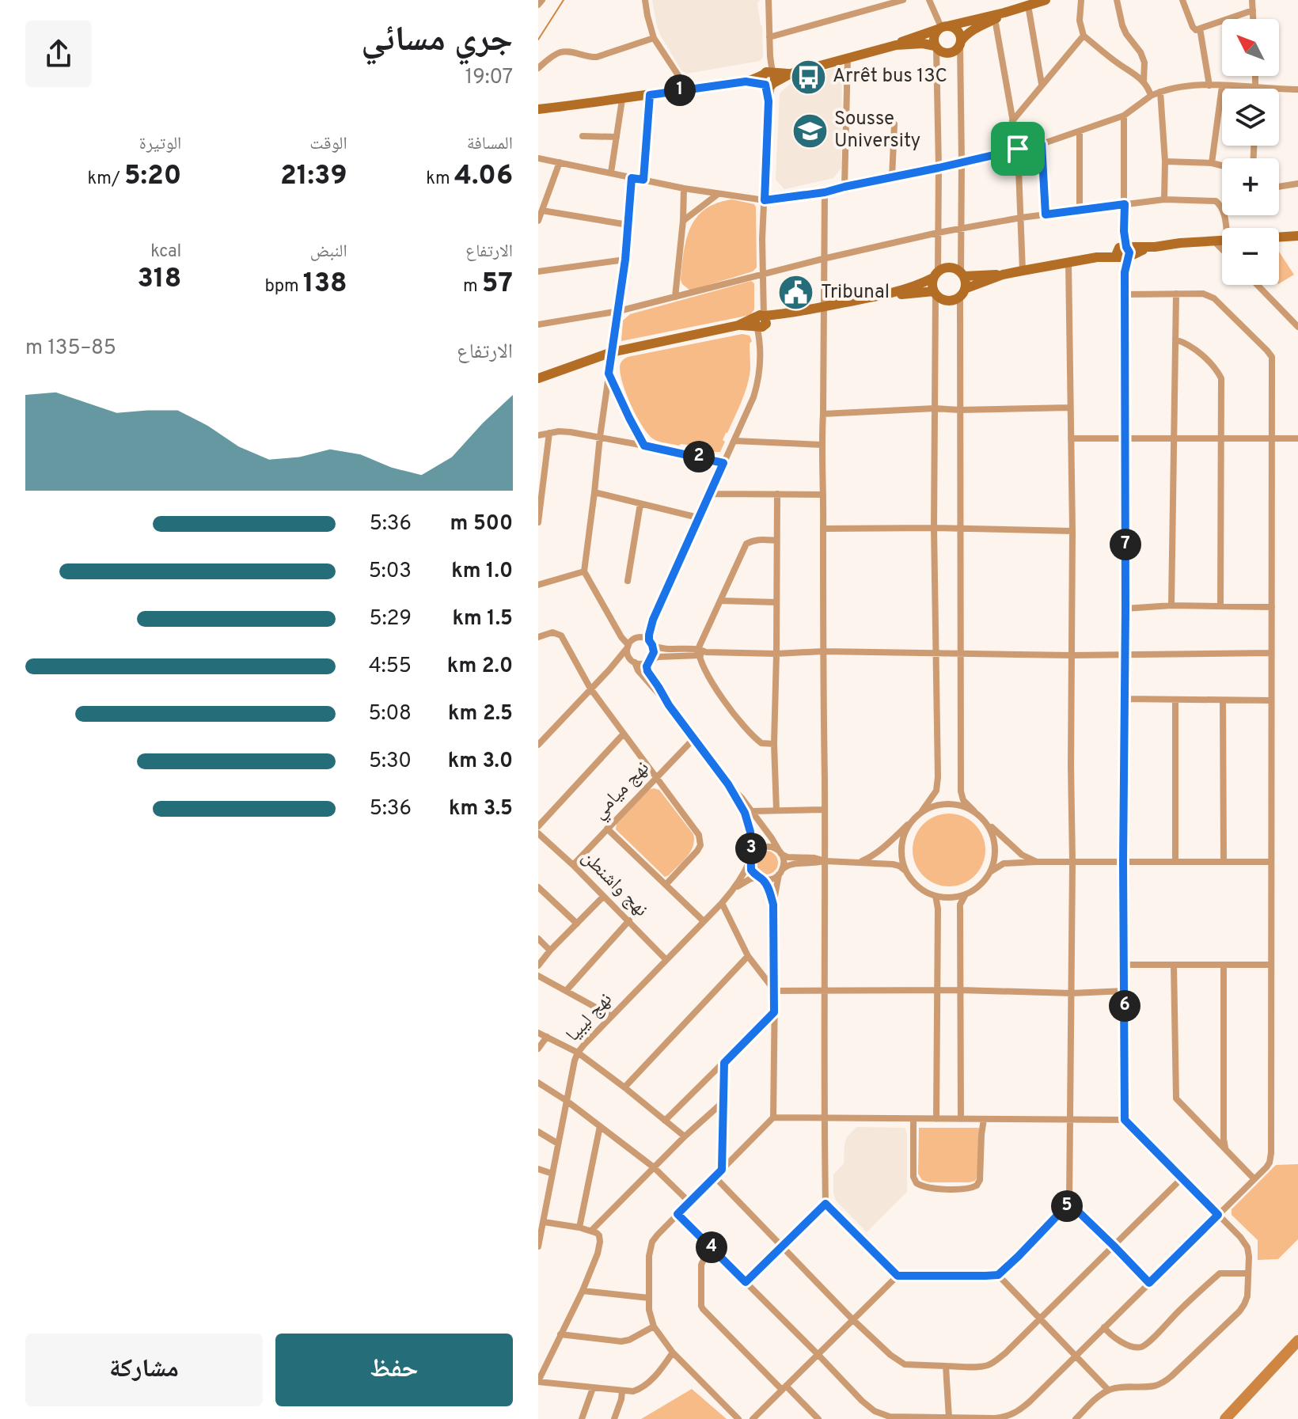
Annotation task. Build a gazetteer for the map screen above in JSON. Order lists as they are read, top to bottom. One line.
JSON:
{"streets":{"street":["نهج ميامي","نهج واشنطن","نهج ليبيا"]},"crossings":[["نهج ميامي","نهج واشنطن"],["نهج واشنطن","نهج ليبيا"]],"places":{"bus stop":["Arrêt bus 13C"],"school or university":["Sousse University"],"public building":["Tribunal"]},"north":"top left","page":{"heading":["جري مسائي","19:07"],"map_buttons":["+","−"],"pins":["1","2","7","3","6","5","4"],"stats":[["المسافة","4.06 km"],["الوقت","21:39"],["الوتيرة","5:20 /km"],["الارتفاع","57 m"],["النبض","138 bpm"],["kcal","318"]],"chart":["الارتفاع","85–135 m"],"list":[{"name":"500 m","note":"5:36"},{"name":"1.0 km","note":"5:03"},{"name":"1.5 km","note":"5:29"},{"name":"2.0 km","note":"4:55"},{"name":"2.5 km","note":"5:08"},{"name":"3.0 km","note":"5:30"},{"name":"3.5 km","note":"5:36"}],"buttons":["حفظ","مشاركة"]}}
